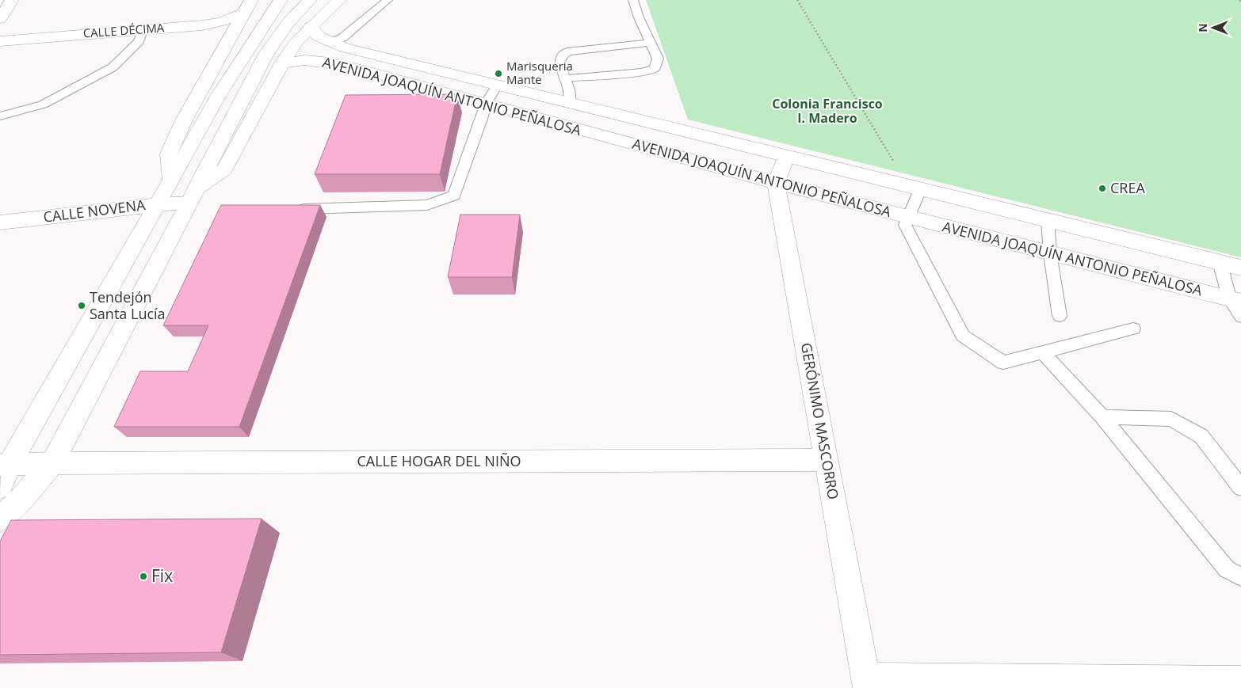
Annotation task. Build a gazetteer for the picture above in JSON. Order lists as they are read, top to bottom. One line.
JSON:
{"streets":{"main road":["CALLE DÉCIMA","AVENIDA JOAQUÍN ANTONIO PEÑALOSA","CALLE NOVENA","GERÓNIMO MASCORRO","CALLE HOGAR DEL NIÑO"]},"crossings":[["AVENIDA JOAQUÍN ANTONIO PEÑALOSA","GERÓNIMO MASCORRO"],["GERÓNIMO MASCORRO","CALLE HOGAR DEL NIÑO"]],"districts":["Colonia Francisco I. Madero"],"places":["Marisqueria Mante","CREA","Tendejón Santa Lucía","Fix"],"north":"left"}
